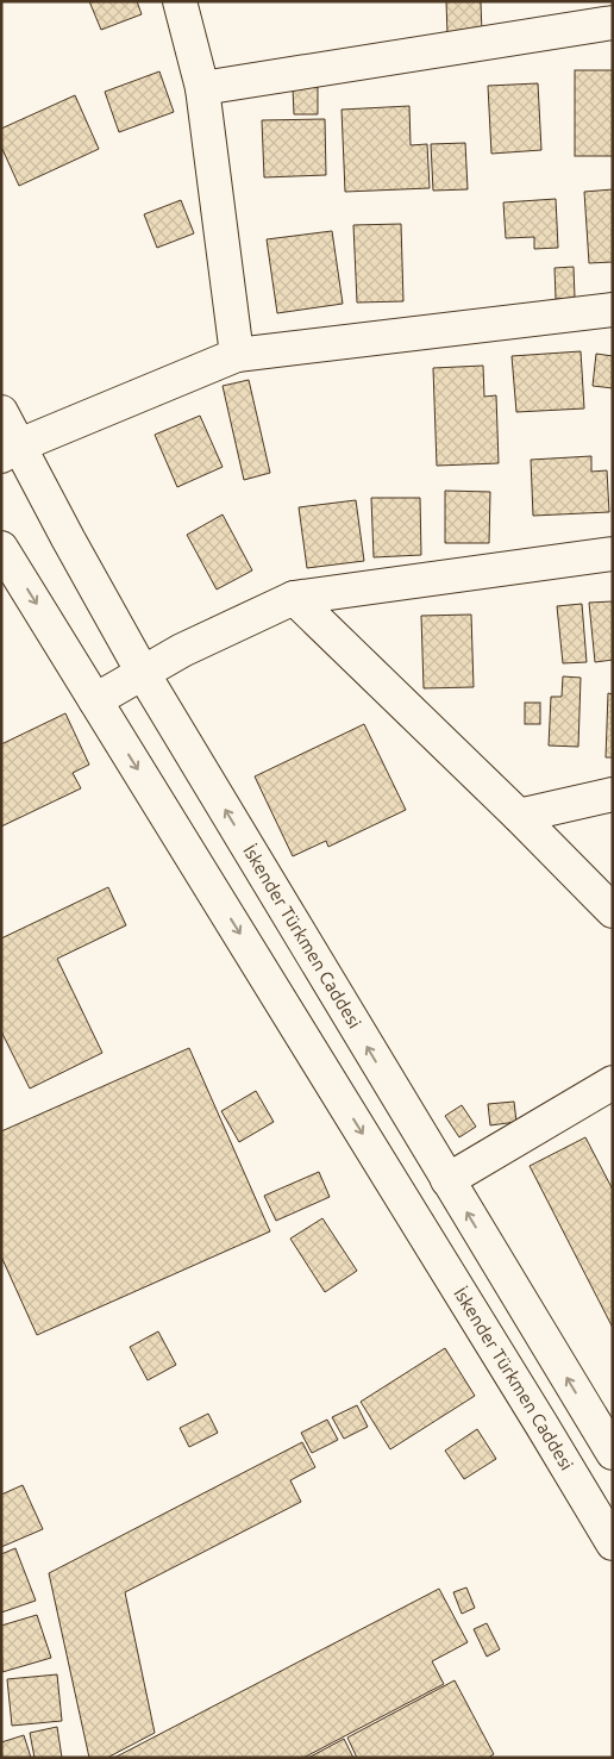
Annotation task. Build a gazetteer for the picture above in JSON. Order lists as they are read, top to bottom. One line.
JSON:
{"streets":{"street":["İskender Türkmen Caddesi"]}}
